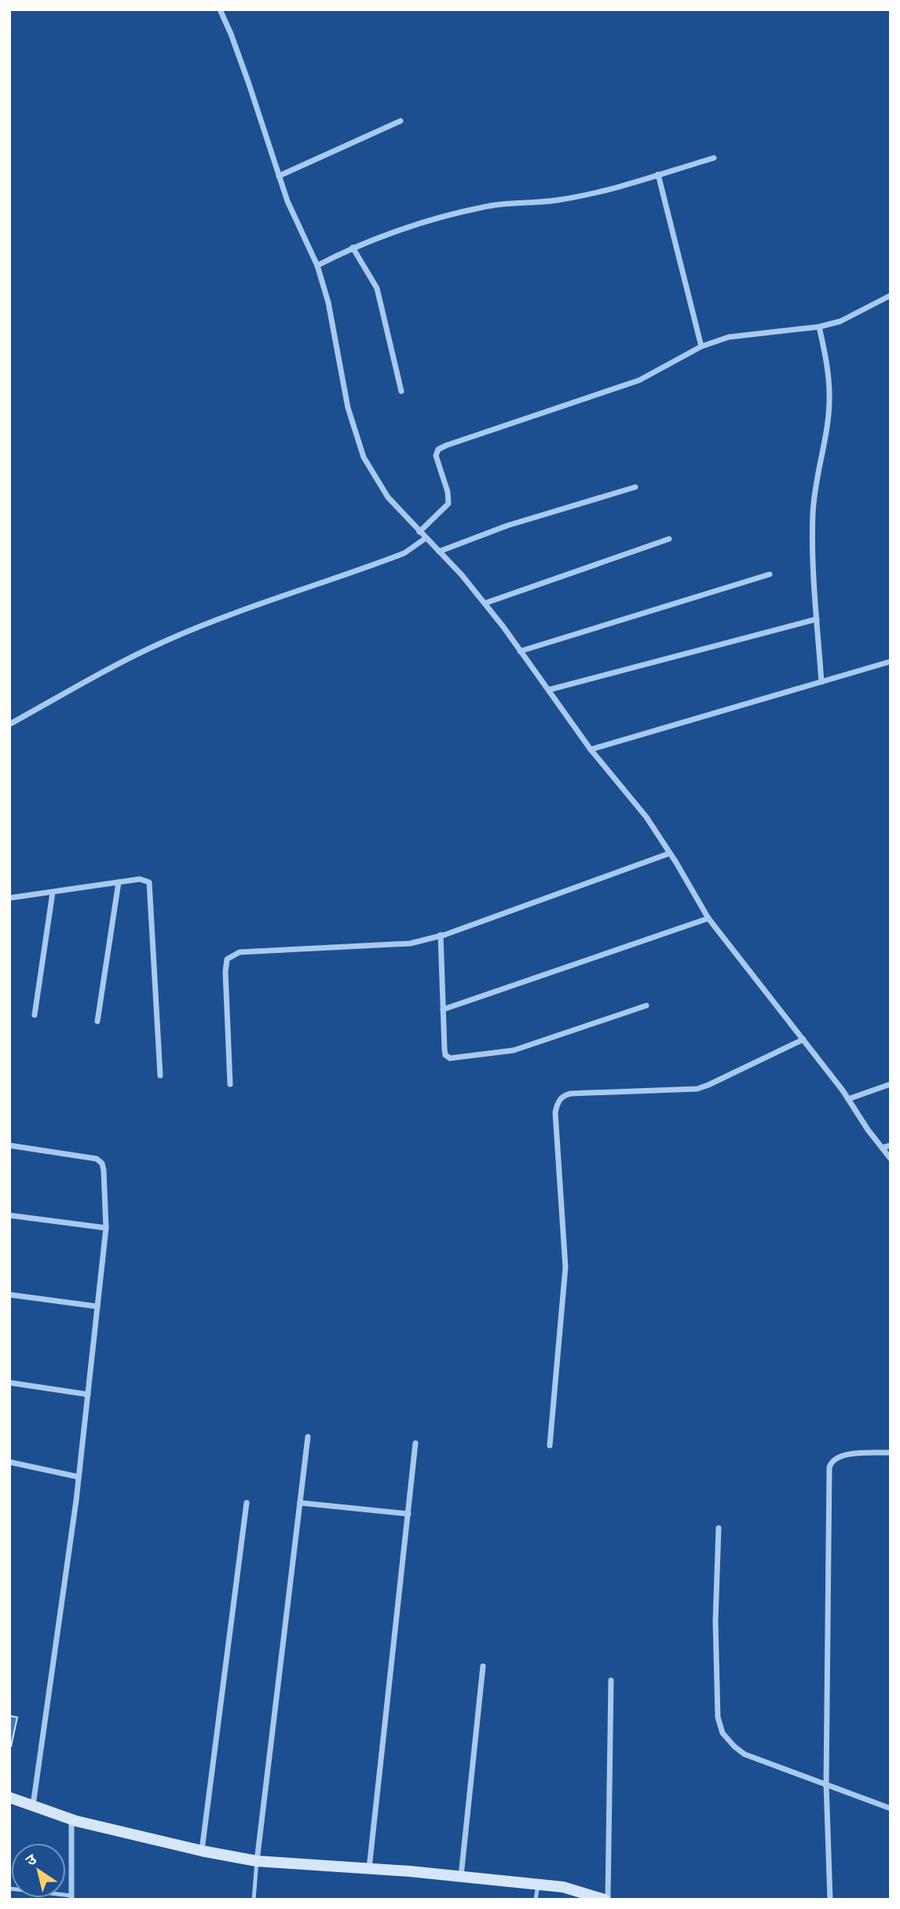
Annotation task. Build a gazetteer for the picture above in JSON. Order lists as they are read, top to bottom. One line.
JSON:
{"north":"top left"}
